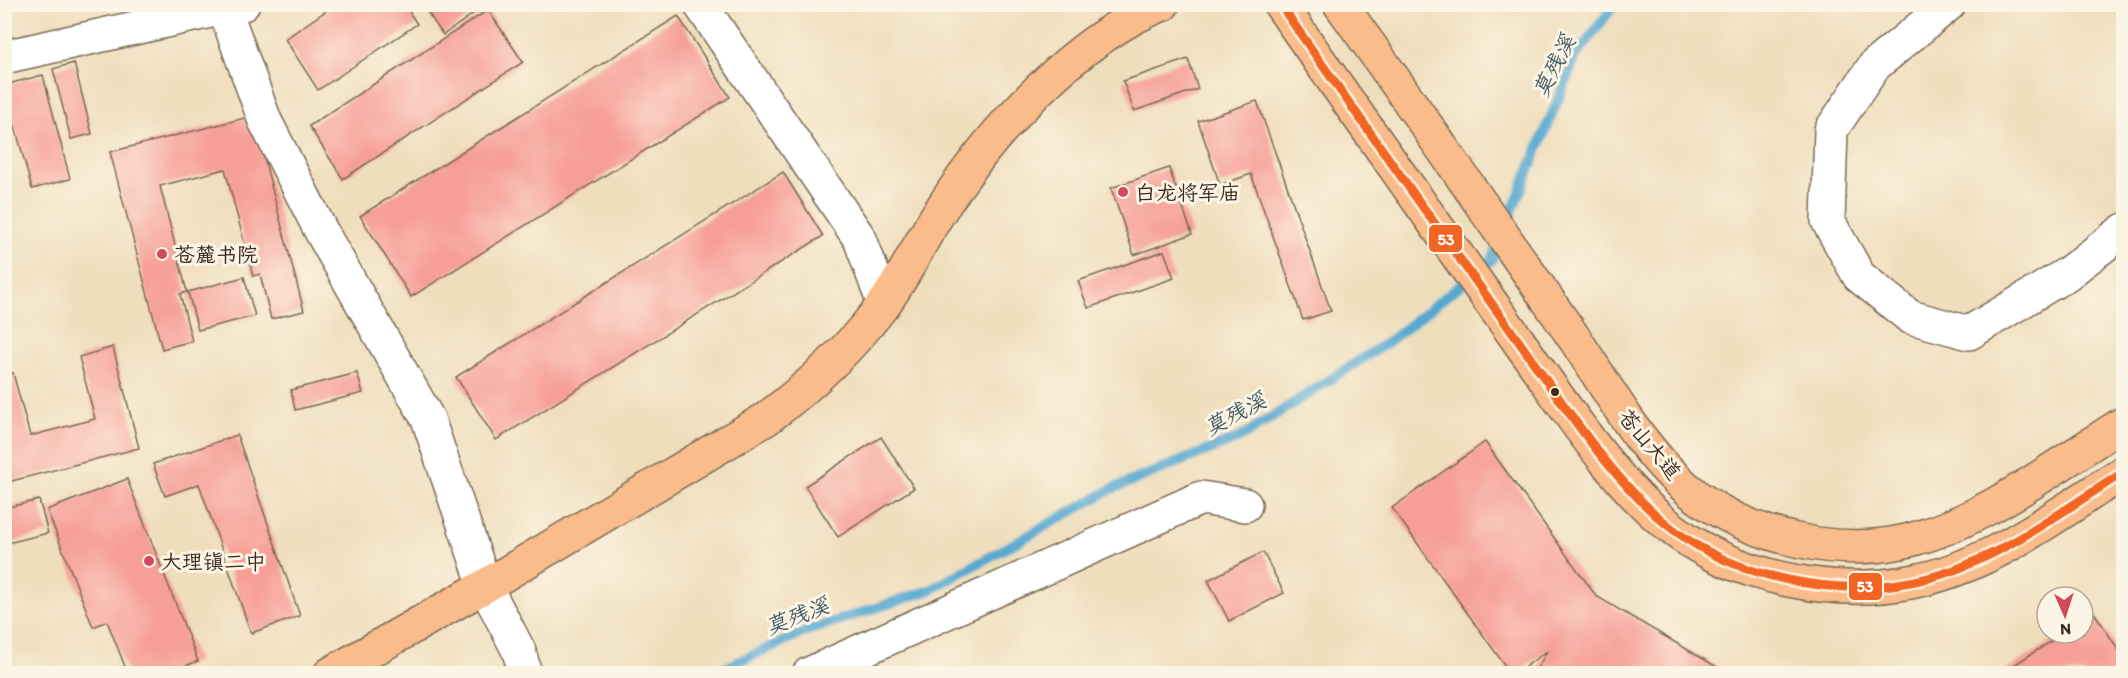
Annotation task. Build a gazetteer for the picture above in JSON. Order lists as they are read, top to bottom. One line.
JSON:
{"streets":{"main road":["苍山大道"]},"water":["莫残溪"],"places":["白龙将军庙","苍麓书院","大理镇二中"],"lines":["transit line 53"],"north":"bottom"}
